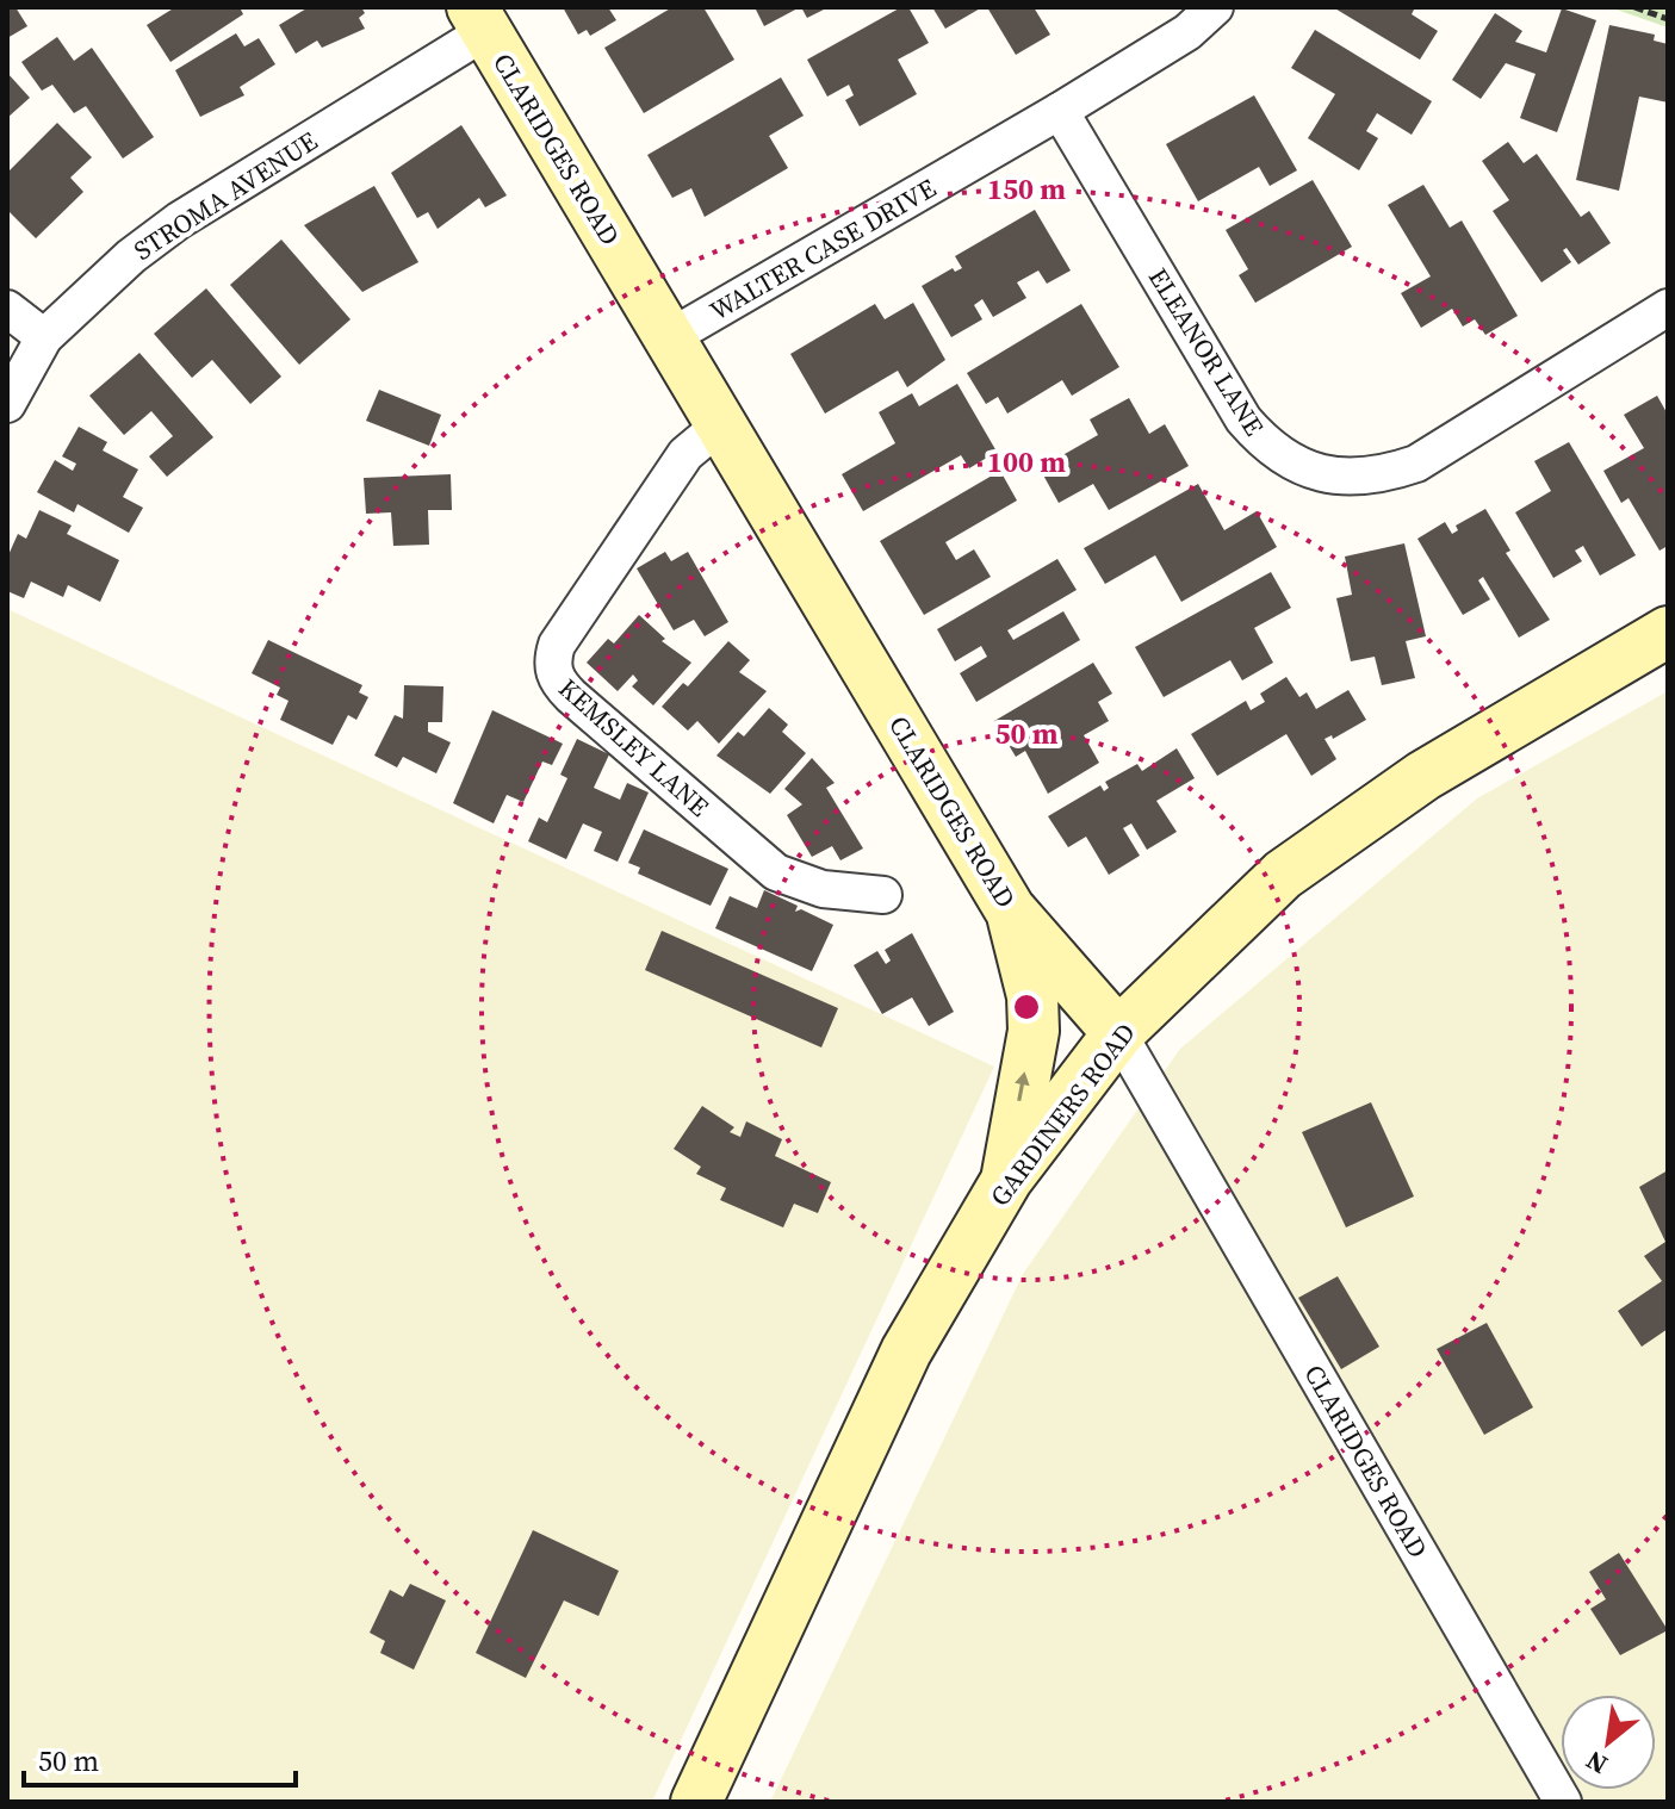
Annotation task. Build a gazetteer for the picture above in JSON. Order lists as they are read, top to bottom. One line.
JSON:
{"streets":{"street":["CLARIDGES ROAD","STROMA AVENUE","WALTER CASE DRIVE","ELEANOR LANE","KEMSLEY LANE","GARDINERS ROAD"]},"crossings":[["CLARIDGES ROAD","STROMA AVENUE"],["CLARIDGES ROAD","WALTER CASE DRIVE"],["CLARIDGES ROAD","KEMSLEY LANE"],["CLARIDGES ROAD","GARDINERS ROAD"],["WALTER CASE DRIVE","ELEANOR LANE"]],"scale_bar":"50 m","north":"bottom left","rings":["150 m","100 m","50 m"]}
